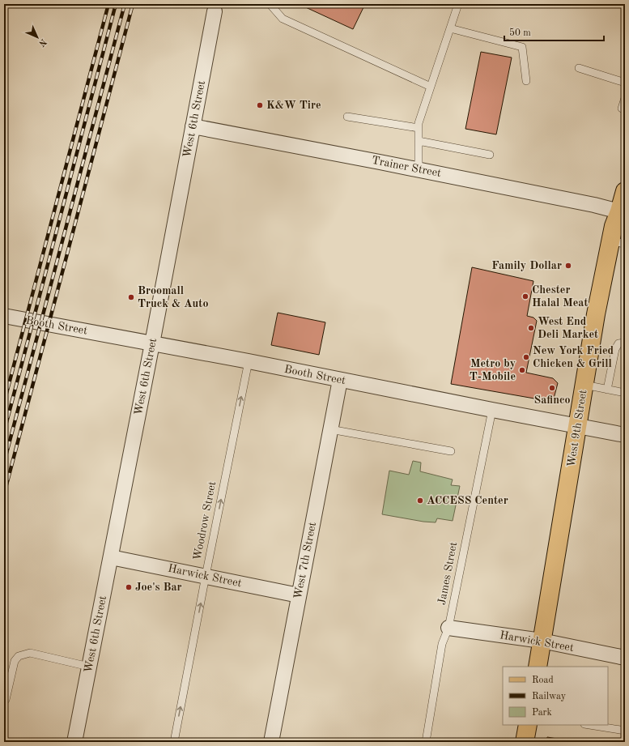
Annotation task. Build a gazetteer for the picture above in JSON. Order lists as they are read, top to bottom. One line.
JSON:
{"streets":{"main road":["West 9th Street"],"street":["West 6th Street","Trainer Street","Booth Street","West 7th Street","Harwick Street"],"lane":["Woodrow Street","James Street"]},"crossings":[["West 6th Street","Trainer Street"],["West 6th Street","Booth Street"],["West 6th Street","Harwick Street"],["Trainer Street","West 9th Street"],["Booth Street","West 9th Street"],["Booth Street","Woodrow Street"],["Booth Street","West 7th Street"],["Booth Street","James Street"],["West 9th Street","Harwick Street"],["Woodrow Street","Harwick Street"],["West 7th Street","Harwick Street"],["James Street","Harwick Street"]],"one_way":["Woodrow Street"],"places":["K&W Tire","Family Dollar","Chester Halal Meat","Broomall Truck & Auto","West End Deli Market","New York Fried Chicken & Grill","Metro by T-Mobile","Safinco","ACCESS Center","Joe's Bar"],"legend":["Road","Railway","Park"],"scale_bar":"50 m","north":"bottom right"}
